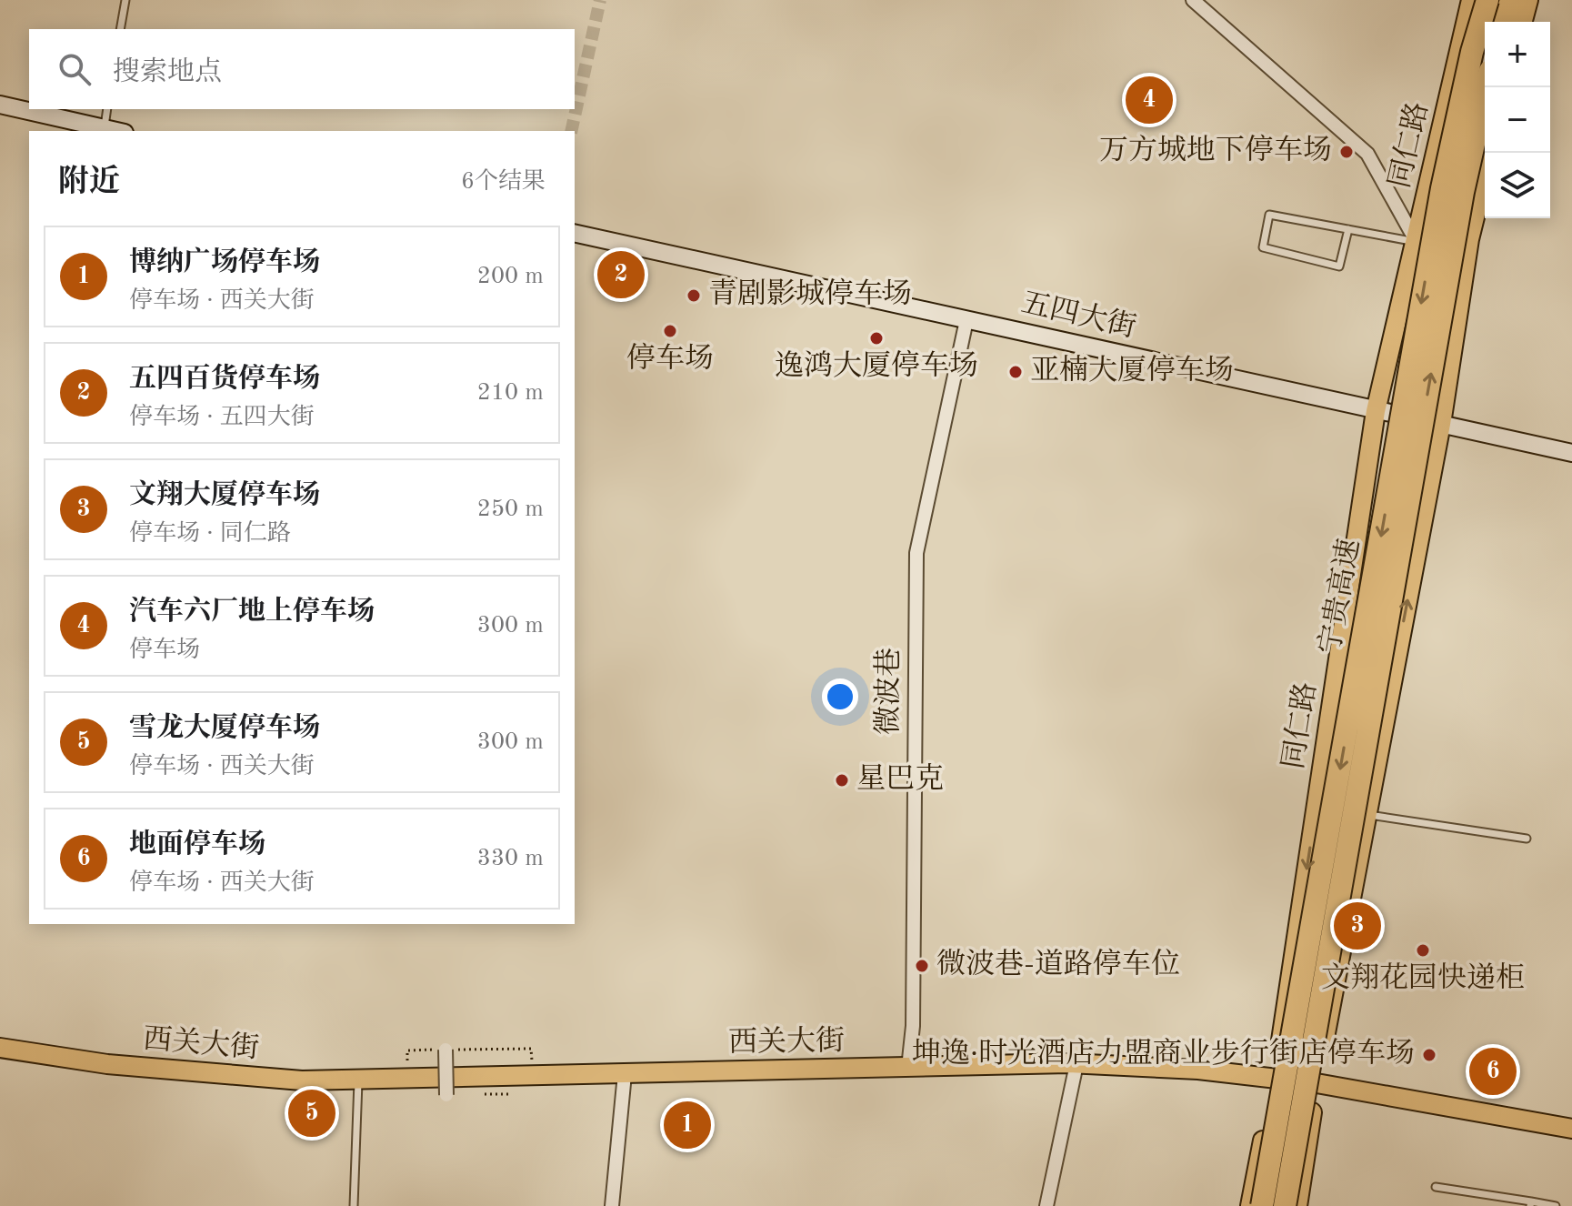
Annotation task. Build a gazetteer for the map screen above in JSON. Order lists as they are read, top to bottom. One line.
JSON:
{"streets":{"highway":["宁贵高速"],"main road":["同仁路","五四大街","西关大街"],"street":["微波巷"]},"crossings":[["同仁路","五四大街"],["同仁路","西关大街"],["五四大街","微波巷"],["微波巷","西关大街"]],"places":["万方城地下停车场","青剧影城停车场","停车场","逸鸿大厦停车场","亚楠大厦停车场","星巴克","文翔花园快递柜","微波巷-道路停车位","坤逸·时光酒店力盟商业步行街店停车场"],"page":{"map_buttons":["+","−"],"search":"搜索地点","pins":["4","2","3","6","5","1"],"heading":["附近","6个结果"],"list":[{"mark":"1","name":"博纳广场停车场","note":"停车场 · 西关大街","value":"200 m"},{"mark":"2","name":"五四百货停车场","note":"停车场 · 五四大街","value":"210 m"},{"mark":"3","name":"文翔大厦停车场","note":"停车场 · 同仁路","value":"250 m"},{"mark":"4","name":"汽车六厂地上停车场","note":"停车场","value":"300 m"},{"mark":"5","name":"雪龙大厦停车场","note":"停车场 · 西关大街","value":"300 m"},{"mark":"6","name":"地面停车场","note":"停车场 · 西关大街","value":"330 m"}]}}
